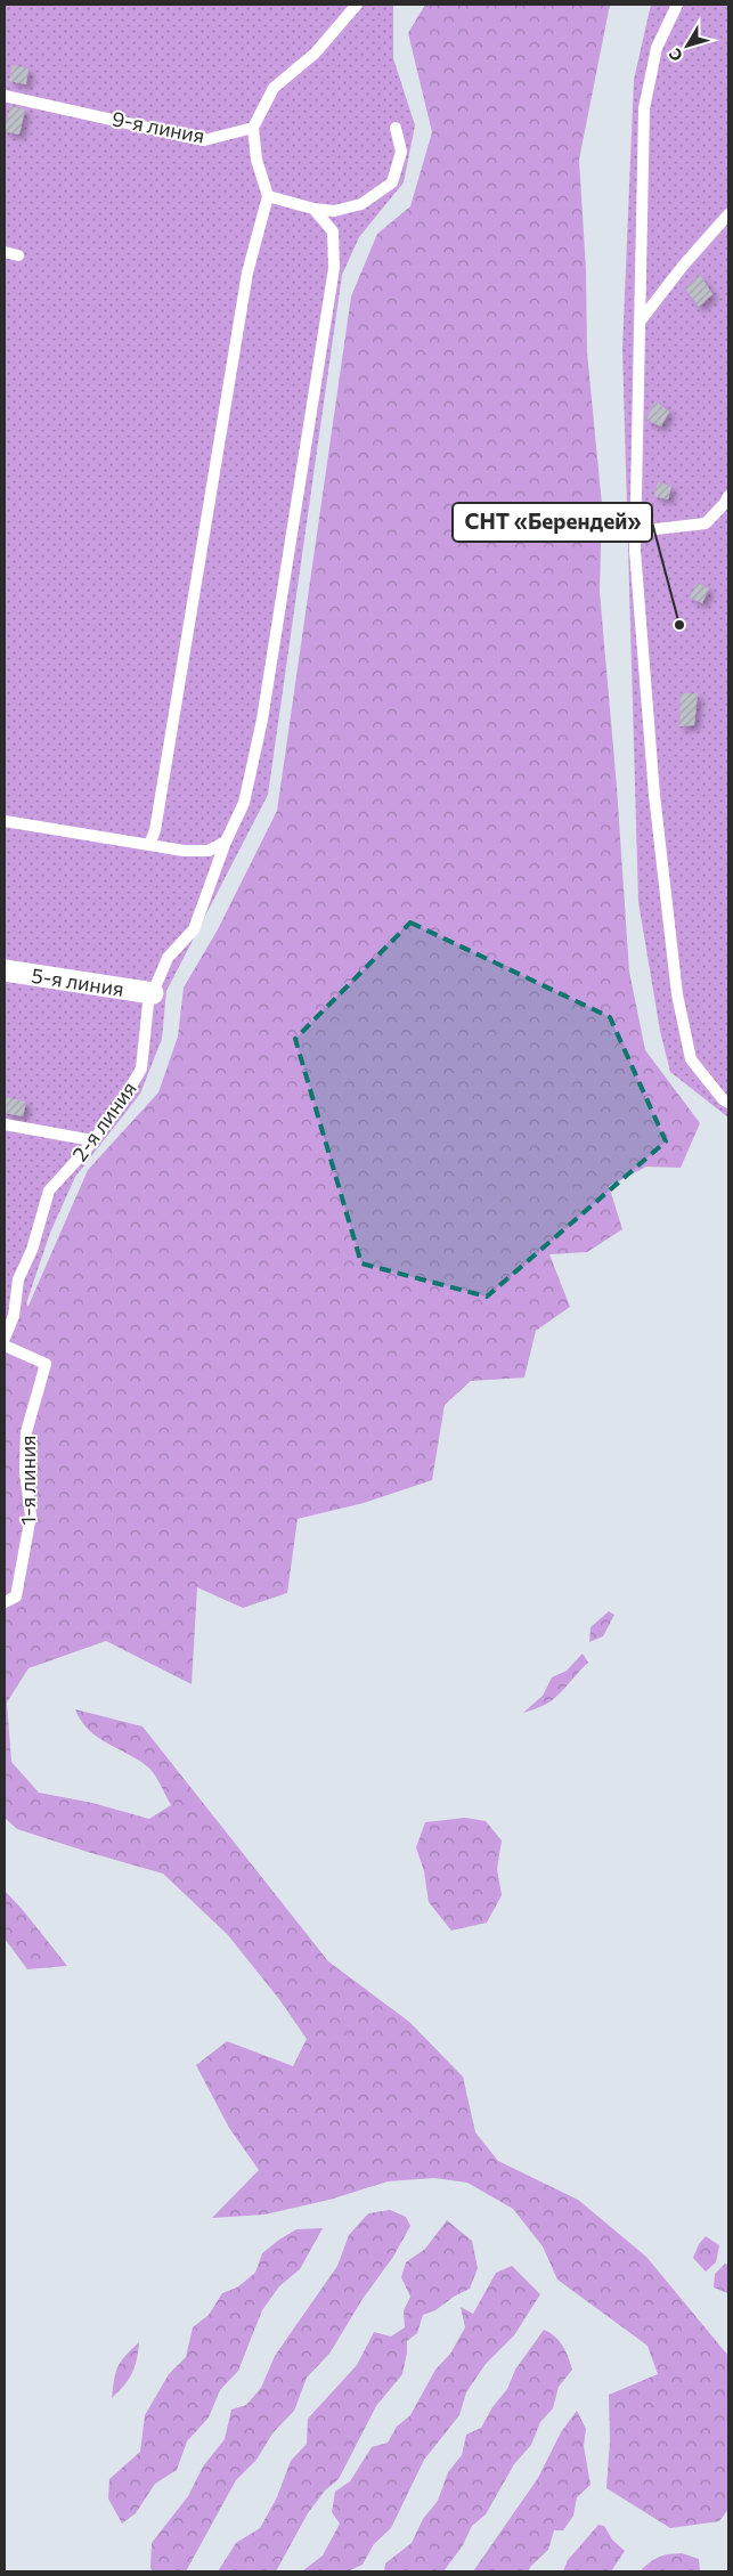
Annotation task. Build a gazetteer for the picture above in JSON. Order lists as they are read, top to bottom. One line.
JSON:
{"streets":{"street":["5-я линия"],"lane":["9-я линия","2-я линия","1-я линия"]},"crossings":[["5-я линия","2-я линия"]],"places":["СНТ «Берендей»"],"north":"bottom left"}
